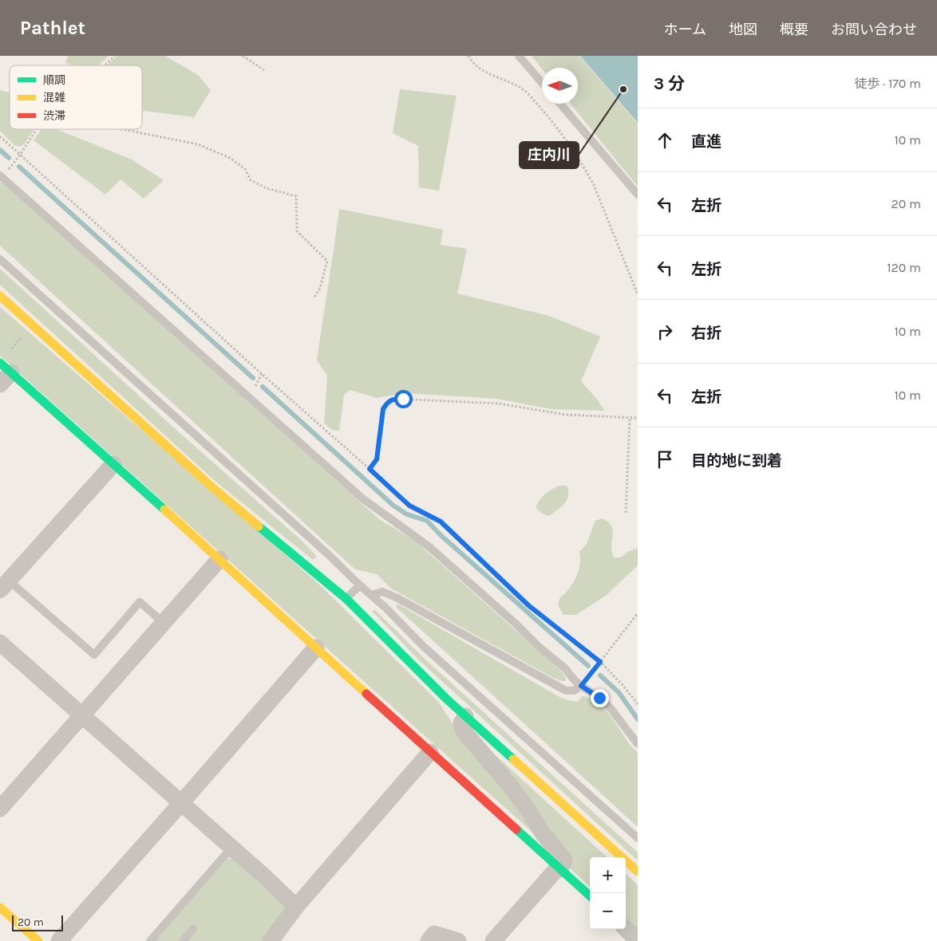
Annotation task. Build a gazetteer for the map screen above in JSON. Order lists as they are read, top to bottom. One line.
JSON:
{"places":["庄内川"],"legend":["順調","混雑","渋滞"],"scale_bar":"20 m","north":"left","page":{"header":"Pathlet","nav":["ホーム","地図","概要","お問い合わせ"],"heading":["3 分","徒歩 · 170 m"],"list":[["直進","10 m"],["左折","20 m"],["左折","120 m"],["右折","10 m"],["左折","10 m"],"目的地に到着"],"map_buttons":["+","−"],"scale":"20 m"}}
